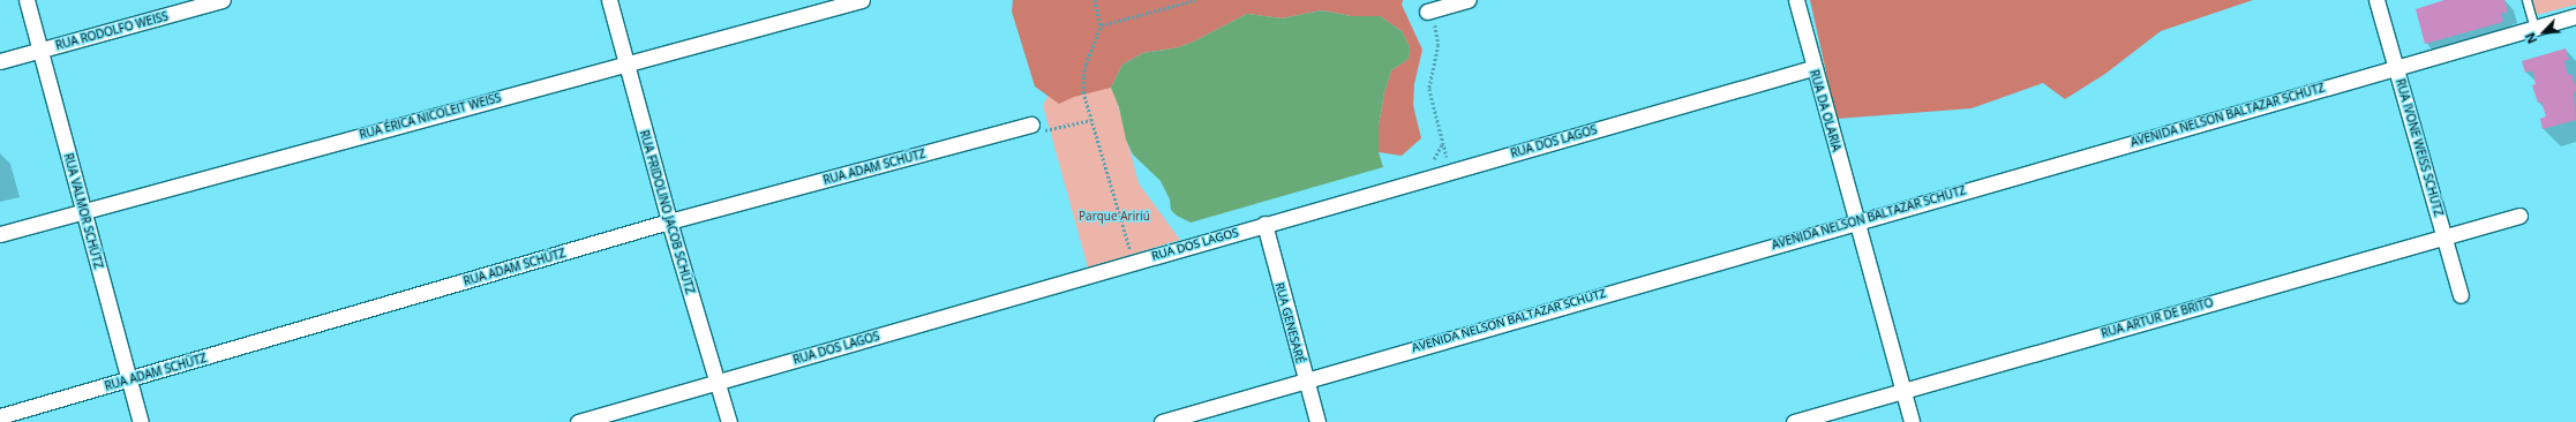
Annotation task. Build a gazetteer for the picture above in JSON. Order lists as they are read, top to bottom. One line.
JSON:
{"streets":{"street":["RUA RODOLFO WEISS","RUA DA OLARIA","AVENIDA NELSON BALTAZAR SCHÜTZ","RUA ÉRICA NICOLEIT WEISS","RUA DOS LAGOS","RUA IVONE WEISS SCHÜTZ","RUA ADAM SCHÜTZ","RUA VALMOR SCHÜTZ","RUA FRIDOLINO JACOB SCHÜTZ","RUA ARTUR DE BRITO","RUA GENESARÉ"]},"crossings":[["RUA RODOLFO WEISS","RUA VALMOR SCHÜTZ"],["RUA DA OLARIA","AVENIDA NELSON BALTAZAR SCHÜTZ"],["RUA DA OLARIA","RUA DOS LAGOS"],["RUA DA OLARIA","RUA ARTUR DE BRITO"],["AVENIDA NELSON BALTAZAR SCHÜTZ","RUA IVONE WEISS SCHÜTZ"],["AVENIDA NELSON BALTAZAR SCHÜTZ","RUA GENESARÉ"],["RUA ÉRICA NICOLEIT WEISS","RUA VALMOR SCHÜTZ"],["RUA ÉRICA NICOLEIT WEISS","RUA FRIDOLINO JACOB SCHÜTZ"],["RUA DOS LAGOS","RUA FRIDOLINO JACOB SCHÜTZ"],["RUA DOS LAGOS","RUA GENESARÉ"],["RUA IVONE WEISS SCHÜTZ","RUA ARTUR DE BRITO"],["RUA ADAM SCHÜTZ","RUA VALMOR SCHÜTZ"],["RUA ADAM SCHÜTZ","RUA FRIDOLINO JACOB SCHÜTZ"]],"parks":["Parque Aririú"],"north":"bottom left"}
